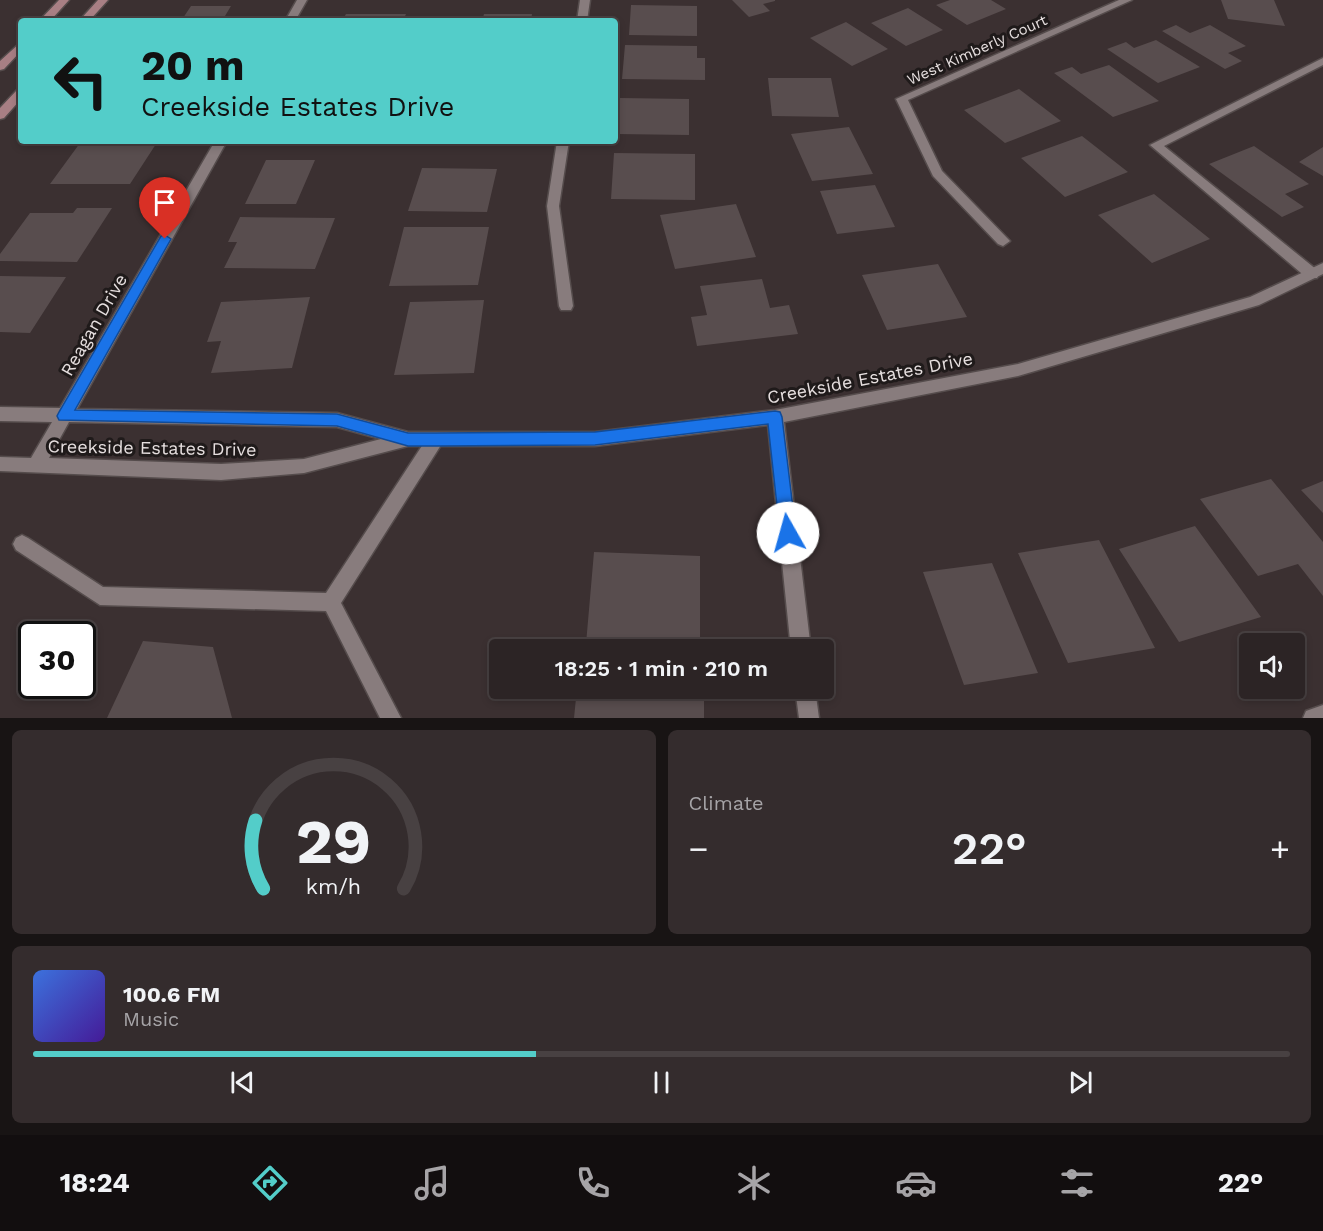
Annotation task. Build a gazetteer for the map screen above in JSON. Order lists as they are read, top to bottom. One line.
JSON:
{"streets":{"street":["West Kimberly Court","Reagan Drive","Creekside Estates Drive"]},"crossings":[["Reagan Drive","Creekside Estates Drive"]],"page":{"turn":["20 m","Creekside Estates Drive"],"limit":"30","trip":"18:25 · 1 min · 210 m","tile":"Climate","heat":["−","22°","+"],"song":["100.6 FM","Music"],"tabs":["18:24","22°"],"gauge":["29","km/h"]}}
